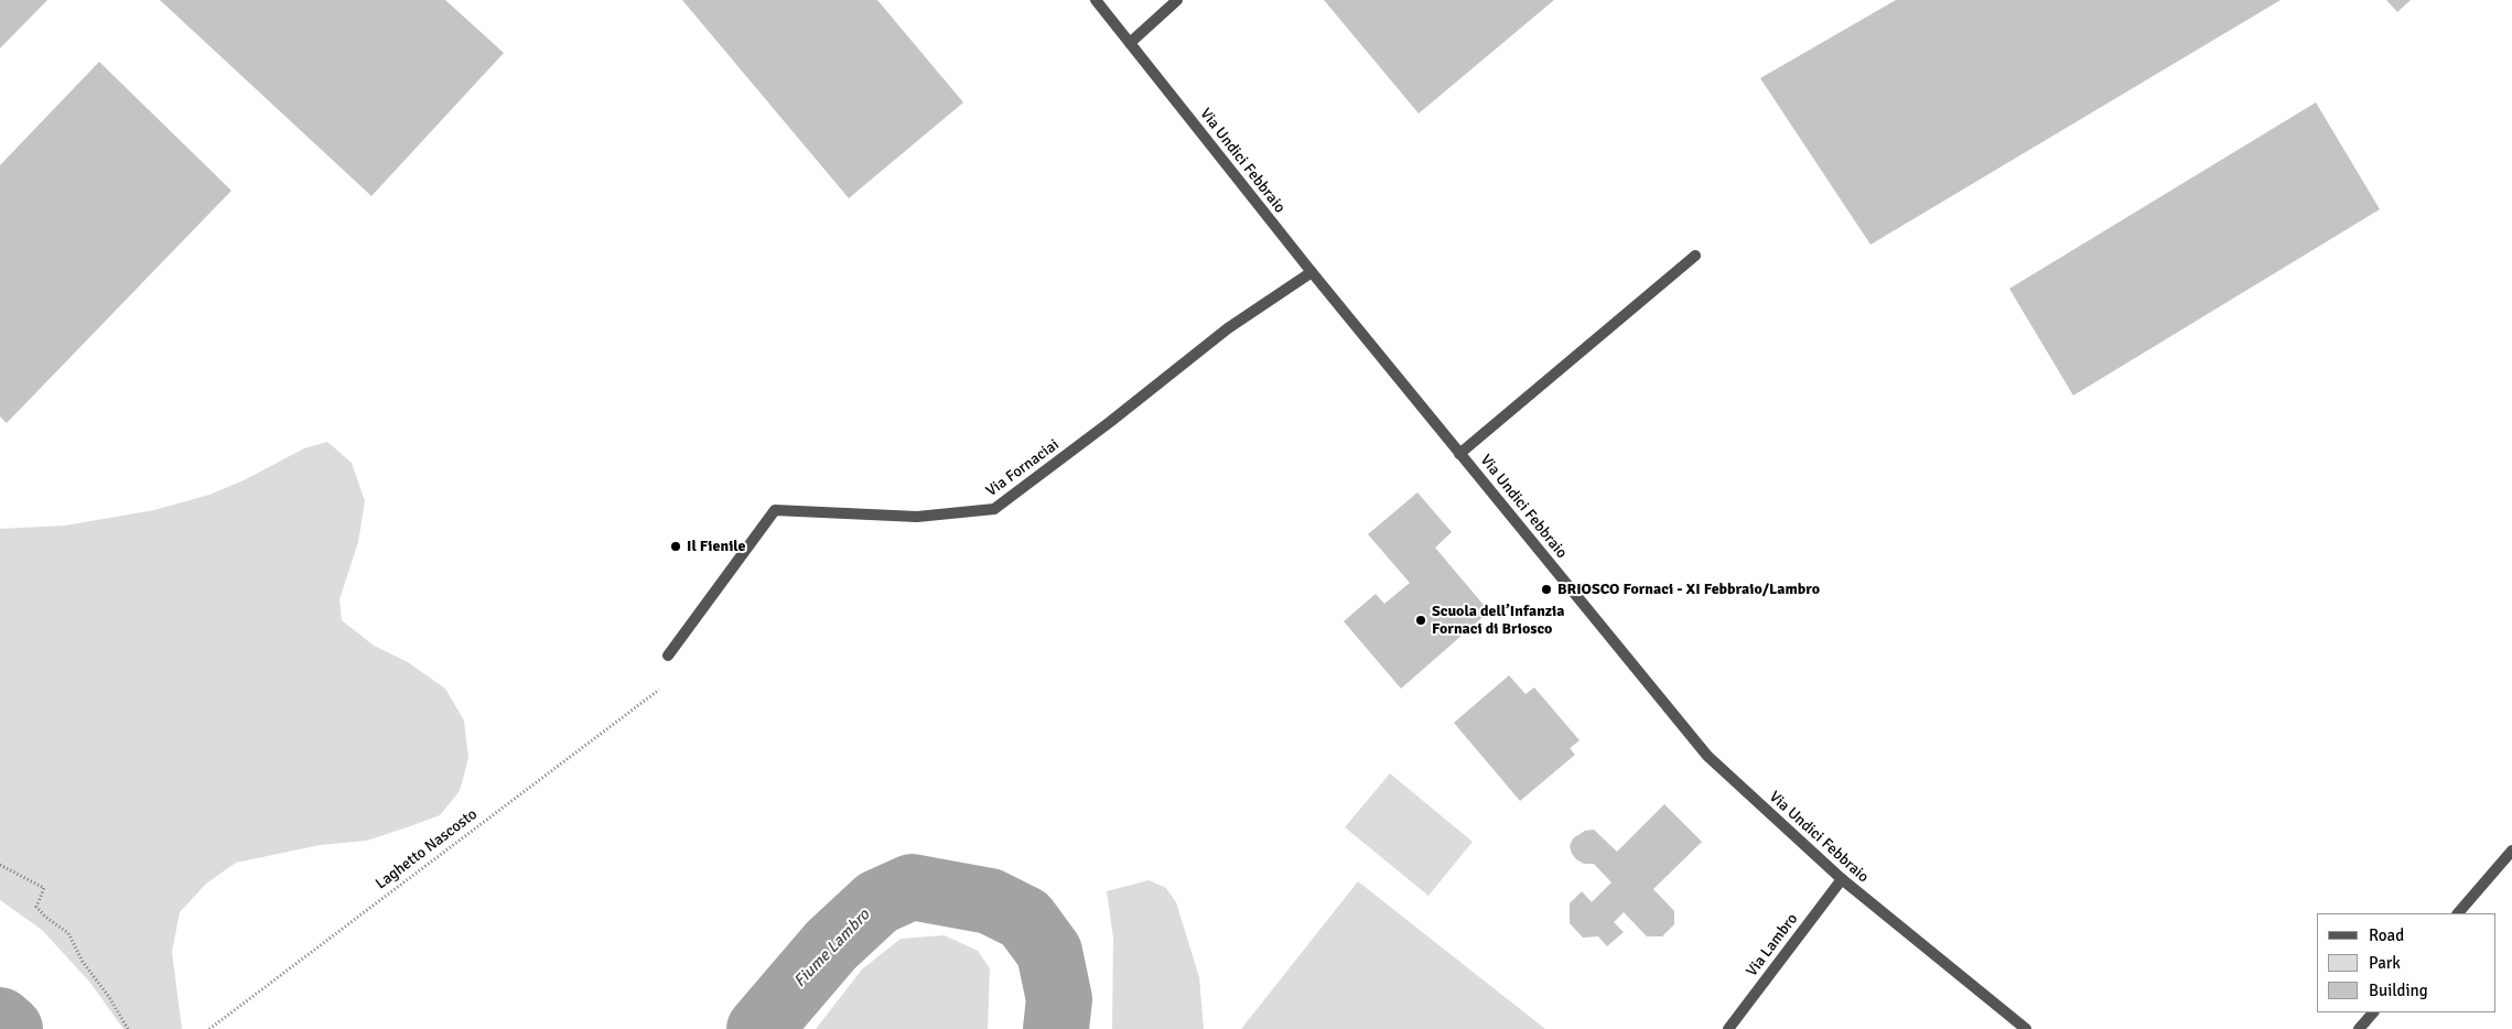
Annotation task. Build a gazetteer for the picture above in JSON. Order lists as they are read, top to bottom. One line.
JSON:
{"streets":{"street":["Via Undici Febbraio","Via Fornaciai","Via Lambro"],"path":["Laghetto Nascosto"]},"crossings":[["Via Undici Febbraio","Via Fornaciai"],["Via Undici Febbraio","Via Lambro"]],"water":["Fiume Lambro"],"places":["Il Fienile","BRIOSCO Fornaci - XI Febbraio/Lambro","Scuola dell’Infanzia Fornaci di Briosco"],"legend":["Road","Park","Building"]}
